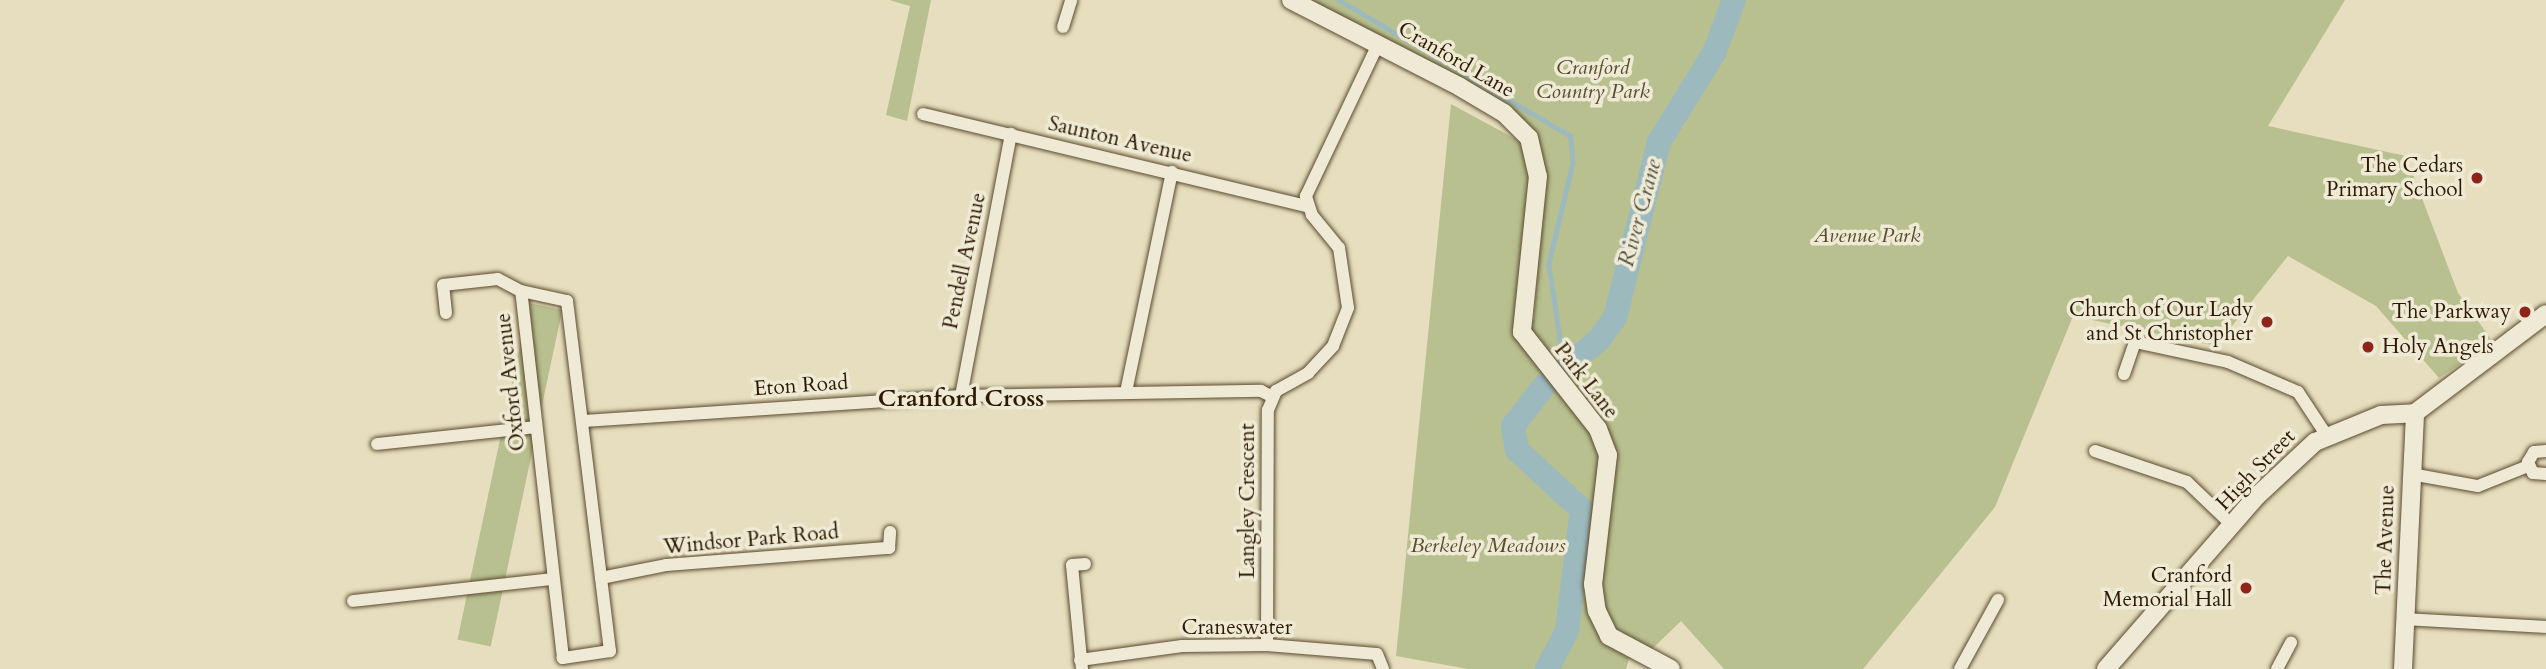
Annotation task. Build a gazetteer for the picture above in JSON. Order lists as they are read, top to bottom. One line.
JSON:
{"streets":{"street":["Cranford Lane","Saunton Avenue","Pendell Avenue","Park Lane","Oxford Avenue","Eton Road","High Street","Langley Crescent","Windsor Park Road","The Avenue","Craneswater"]},"crossings":[["Cranford Lane","Park Lane"],["Saunton Avenue","Pendell Avenue"],["Saunton Avenue","Langley Crescent"],["Pendell Avenue","Eton Road"],["Oxford Avenue","Eton Road"],["Oxford Avenue","Windsor Park Road"],["Eton Road","Langley Crescent"],["High Street","The Avenue"],["Langley Crescent","Craneswater"]],"districts":["Cranford Cross"],"water":["River Crane"],"parks":["Cranford Country Park","Avenue Park","Berkeley Meadows"],"places":["The Cedars Primary School","The Parkway","Church of Our Lady and St Christopher","Holy Angels","Cranford Memorial Hall"]}
